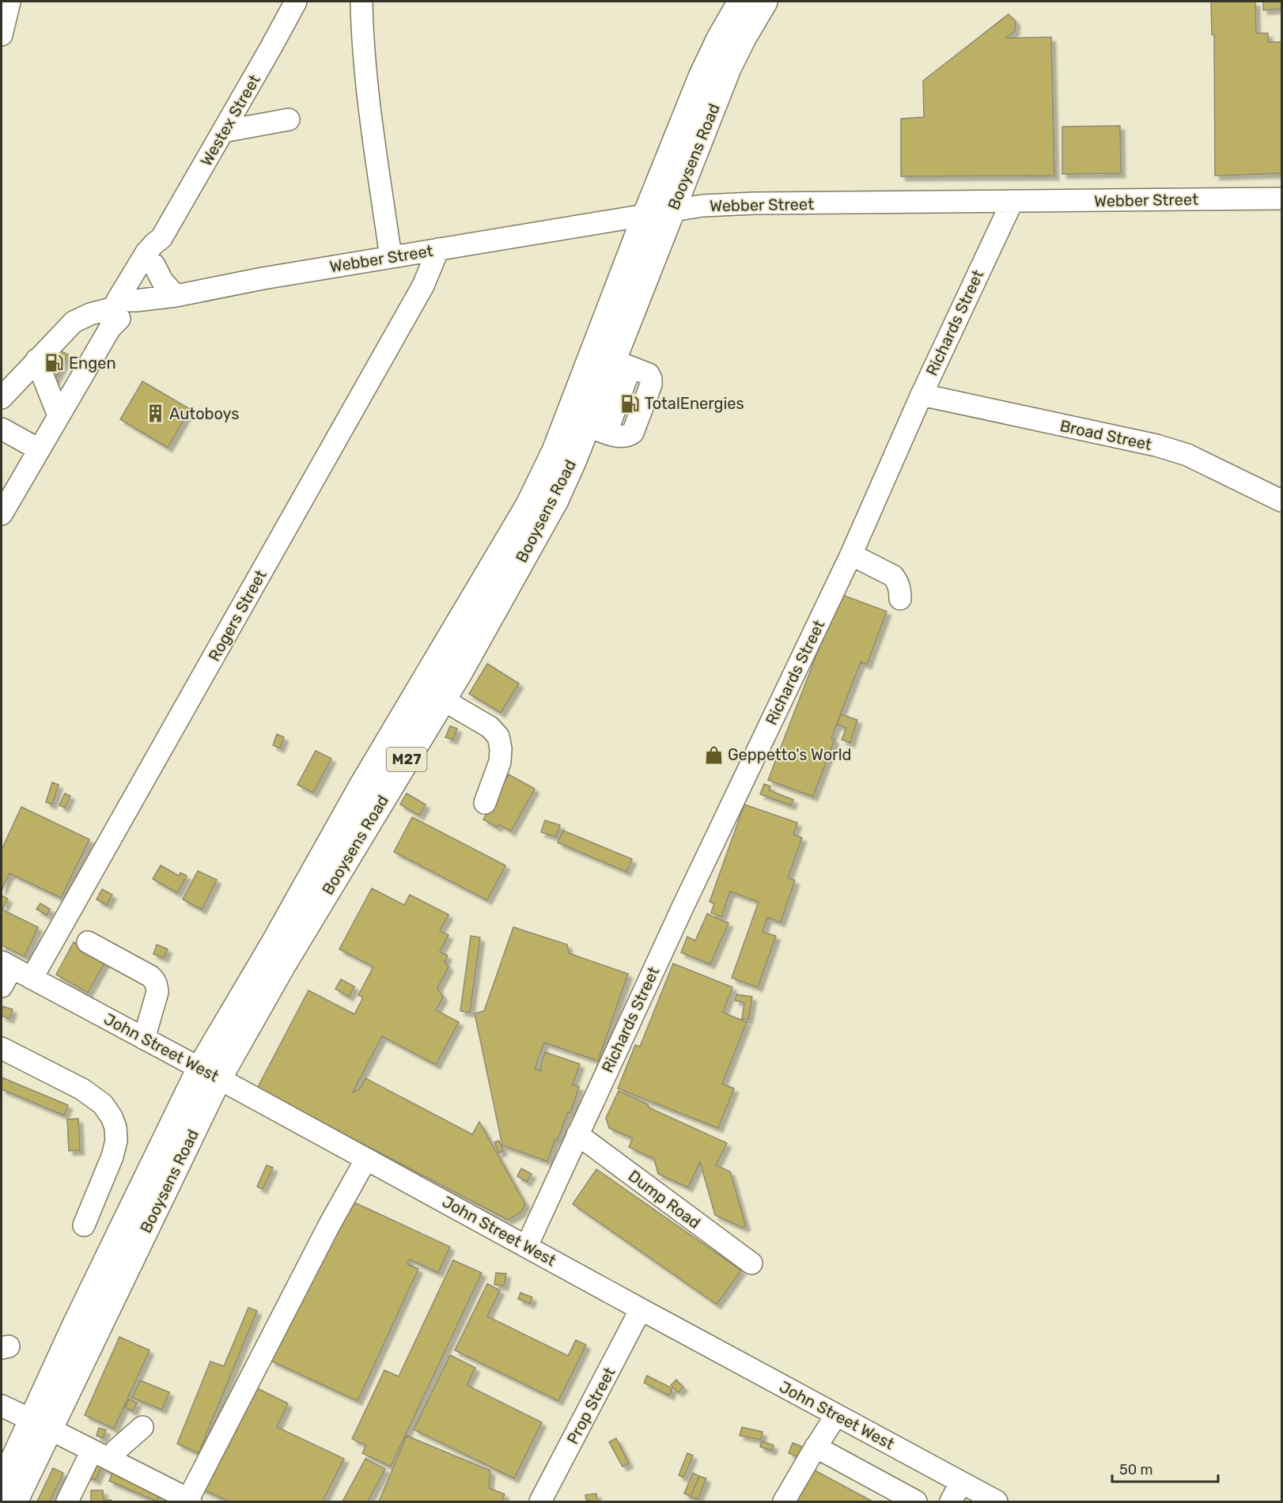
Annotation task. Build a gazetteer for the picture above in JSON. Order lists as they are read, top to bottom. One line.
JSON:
{"streets":{"main road":["Booysens Road","M27"],"street":["Westex Street","Webber Street","Richards Street","Broad Street","Rogers Street","John Street West","Dump Road","Prop Street"]},"crossings":[["Westex Street","Webber Street"],["Booysens Road","Webber Street"],["Booysens Road","John Street West"],["Webber Street","Richards Street"],["Webber Street","Rogers Street"],["Richards Street","Broad Street"],["Richards Street","John Street West"],["Richards Street","Dump Road"],["Rogers Street","John Street West"],["John Street West","Prop Street"]],"places":{"fuel station":["Engen","TotalEnergies"],"building":["Autoboys"],"shop":["Geppetto's World"]},"scale_bar":"50 m"}
